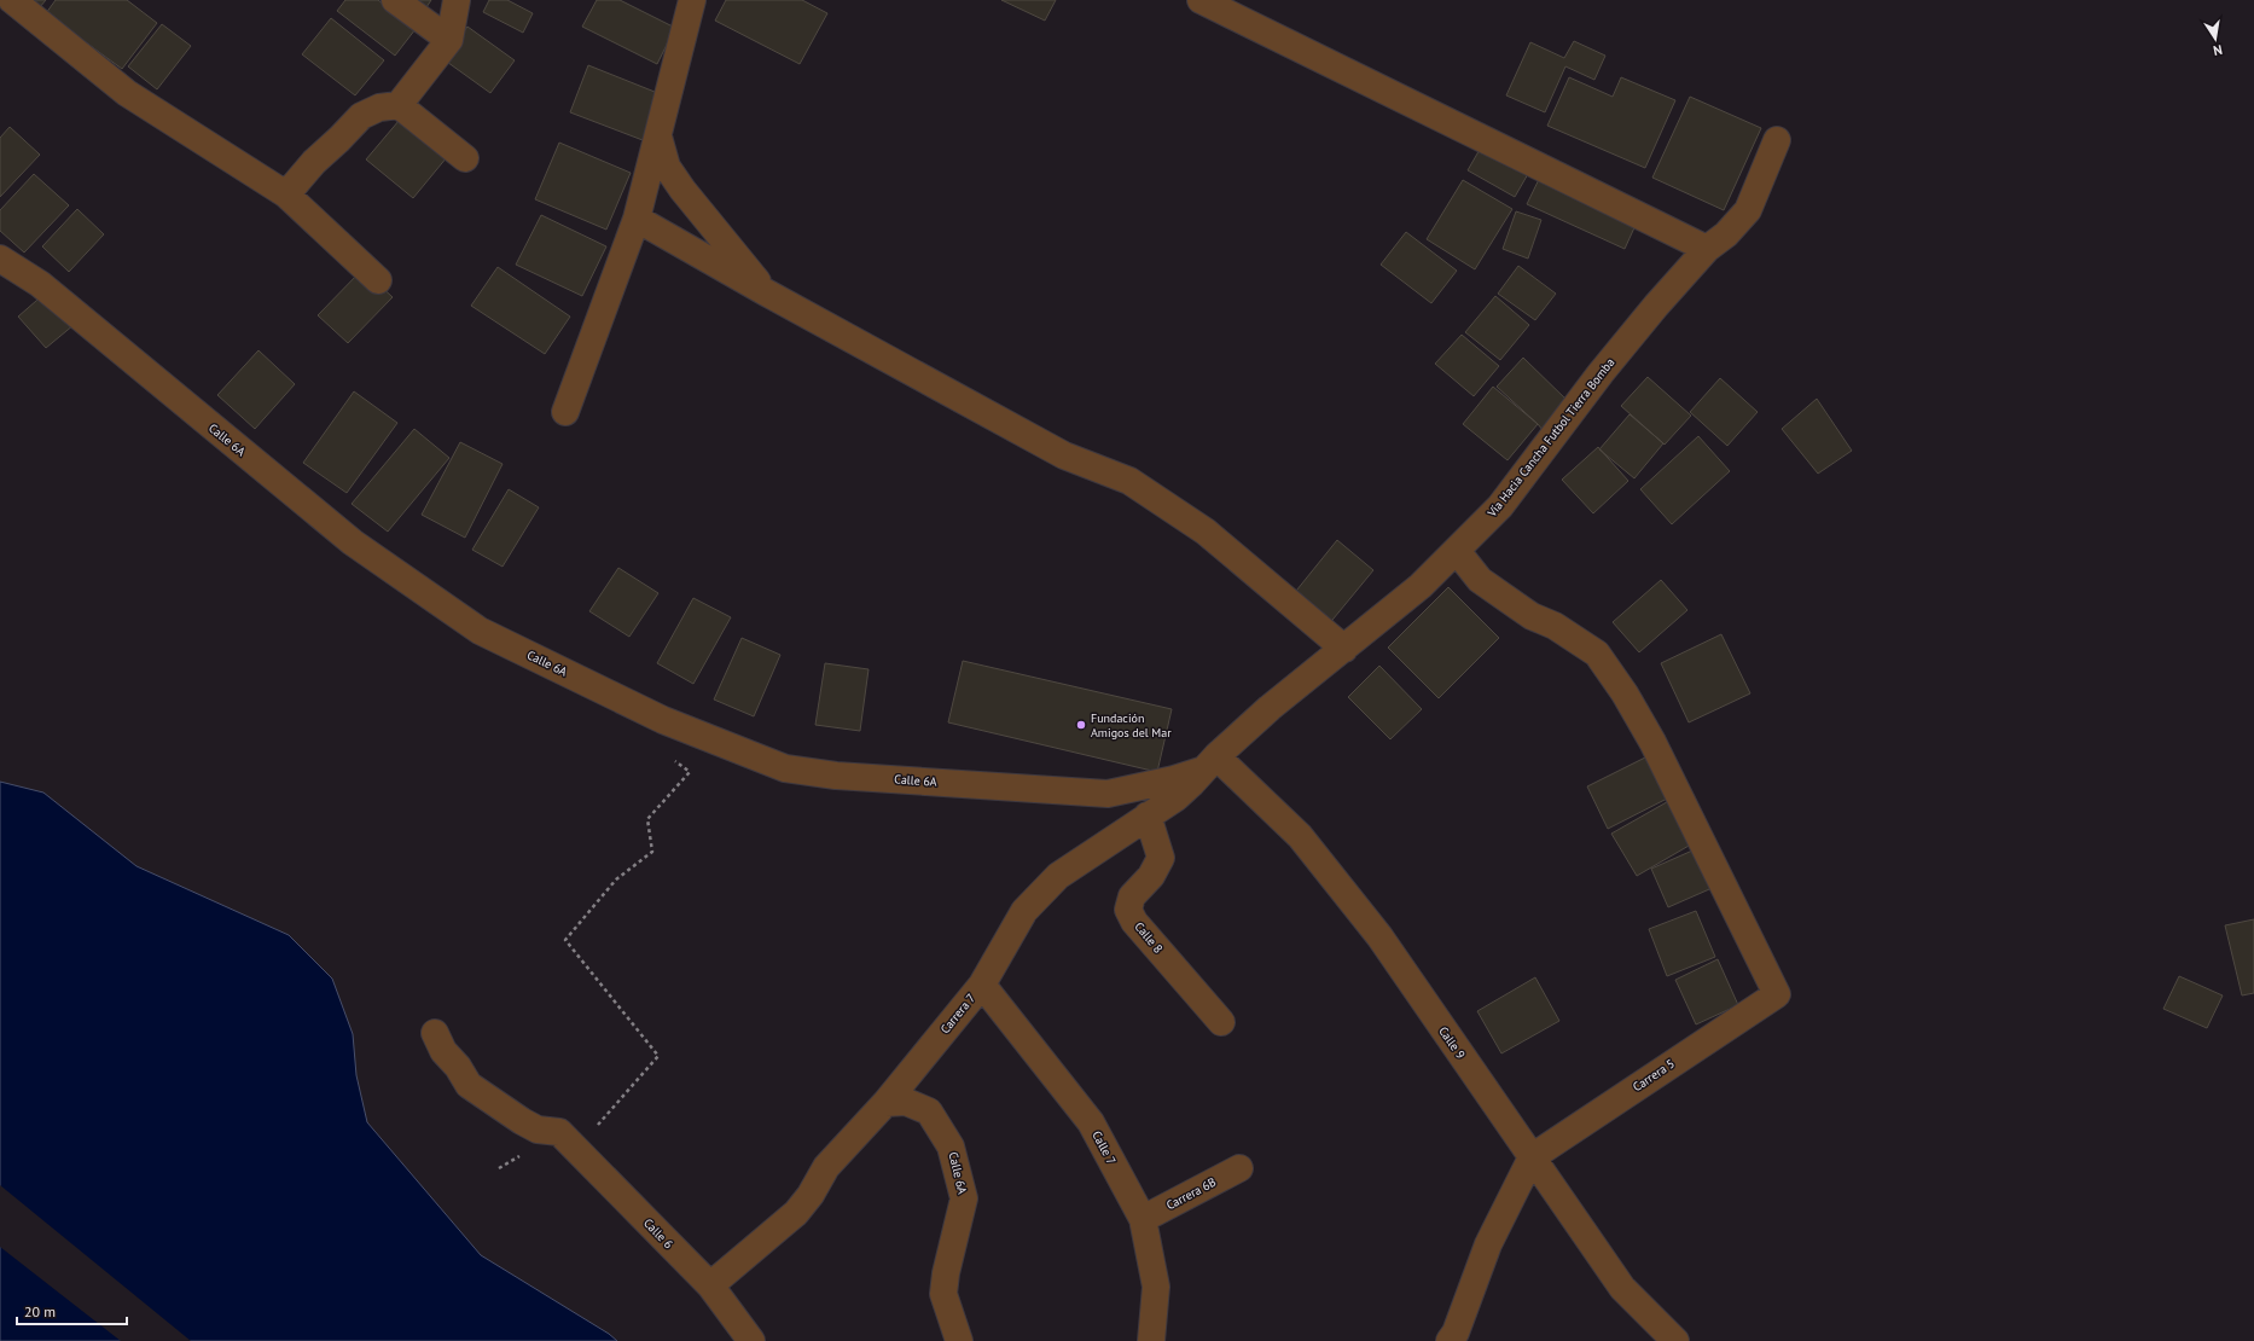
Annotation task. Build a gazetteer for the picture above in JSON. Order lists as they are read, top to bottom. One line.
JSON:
{"streets":{"street":["Vía Hacia Cancha Futbol Tierra Bomba","Calle 6A","Calle 8","Carrera 7","Calle 9","Carrera 5","Calle 7","Carrera 6B","Calle 6"]},"crossings":[["Vía Hacia Cancha Futbol Tierra Bomba","Calle 6A"],["Vía Hacia Cancha Futbol Tierra Bomba","Carrera 7"],["Vía Hacia Cancha Futbol Tierra Bomba","Calle 9"],["Vía Hacia Cancha Futbol Tierra Bomba","Carrera 5"],["Calle 6A","Carrera 7"],["Calle 6A","Calle 9"],["Calle 8","Carrera 7"],["Carrera 7","Calle 9"],["Carrera 7","Calle 7"],["Carrera 7","Calle 6"],["Calle 9","Carrera 5"],["Calle 7","Carrera 6B"]],"places":["Fundación Amigos del Mar"],"scale_bar":"20 m","north":"bottom"}
